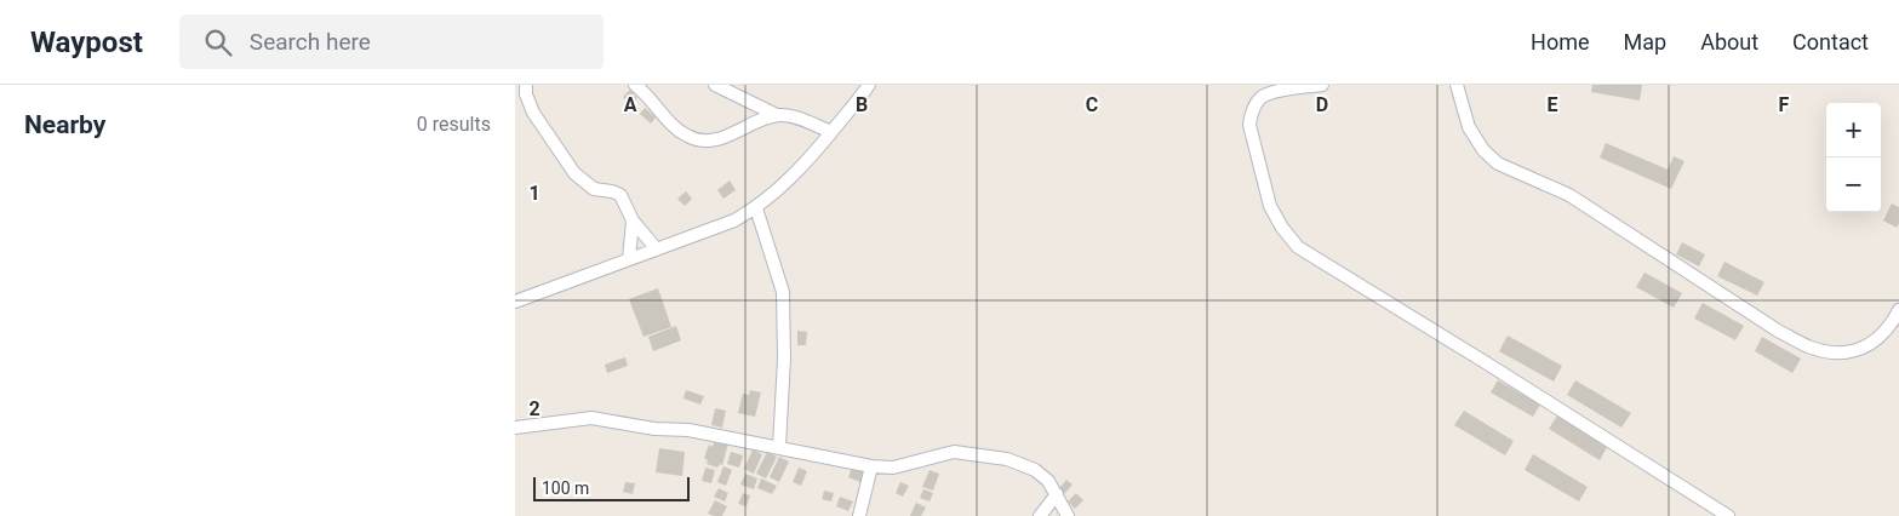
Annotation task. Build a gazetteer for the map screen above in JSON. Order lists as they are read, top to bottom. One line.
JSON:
{"scale_bar":"100 m","page":{"header":"Waypost","search":"Search here","nav":["Home","Map","About","Contact"],"heading":["Nearby","0 results"],"map_buttons":["+","−"],"scale":"100 m"},"grid":{"columns":["A","B","C","D","E","F"],"rows":["1","2"]}}
